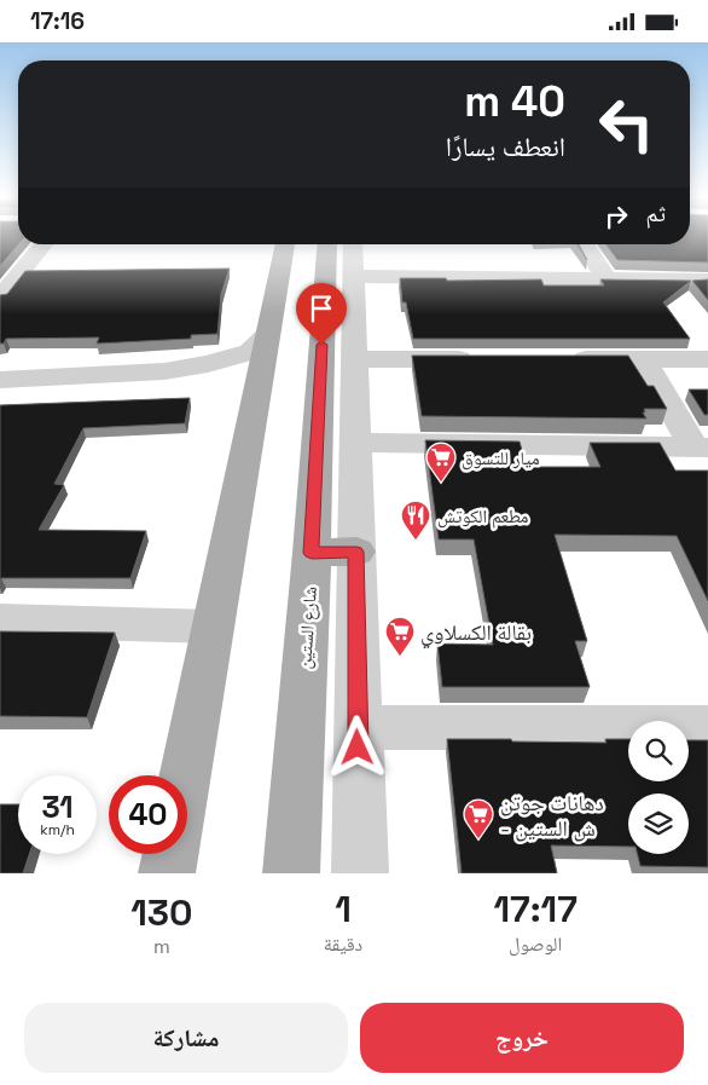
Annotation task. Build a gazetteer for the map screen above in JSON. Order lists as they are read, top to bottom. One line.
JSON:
{"streets":{"main road":["شارع الستين"]},"places":{"supermarket":["ميار للتسوق","بقالة الكسلاوي","دهانات جوتن - ش الستين"],"restaurant":["مطعم الكوتش"]},"page":{"status":"17:16","turn":["40 m","انعطف يسارًا"],"then":"ثم","speed":"31 km/h","limit":"40","eta":["17:17","الوصول","1","دقيقة","130","m"],"buttons":["خروج","مشاركة"]}}
